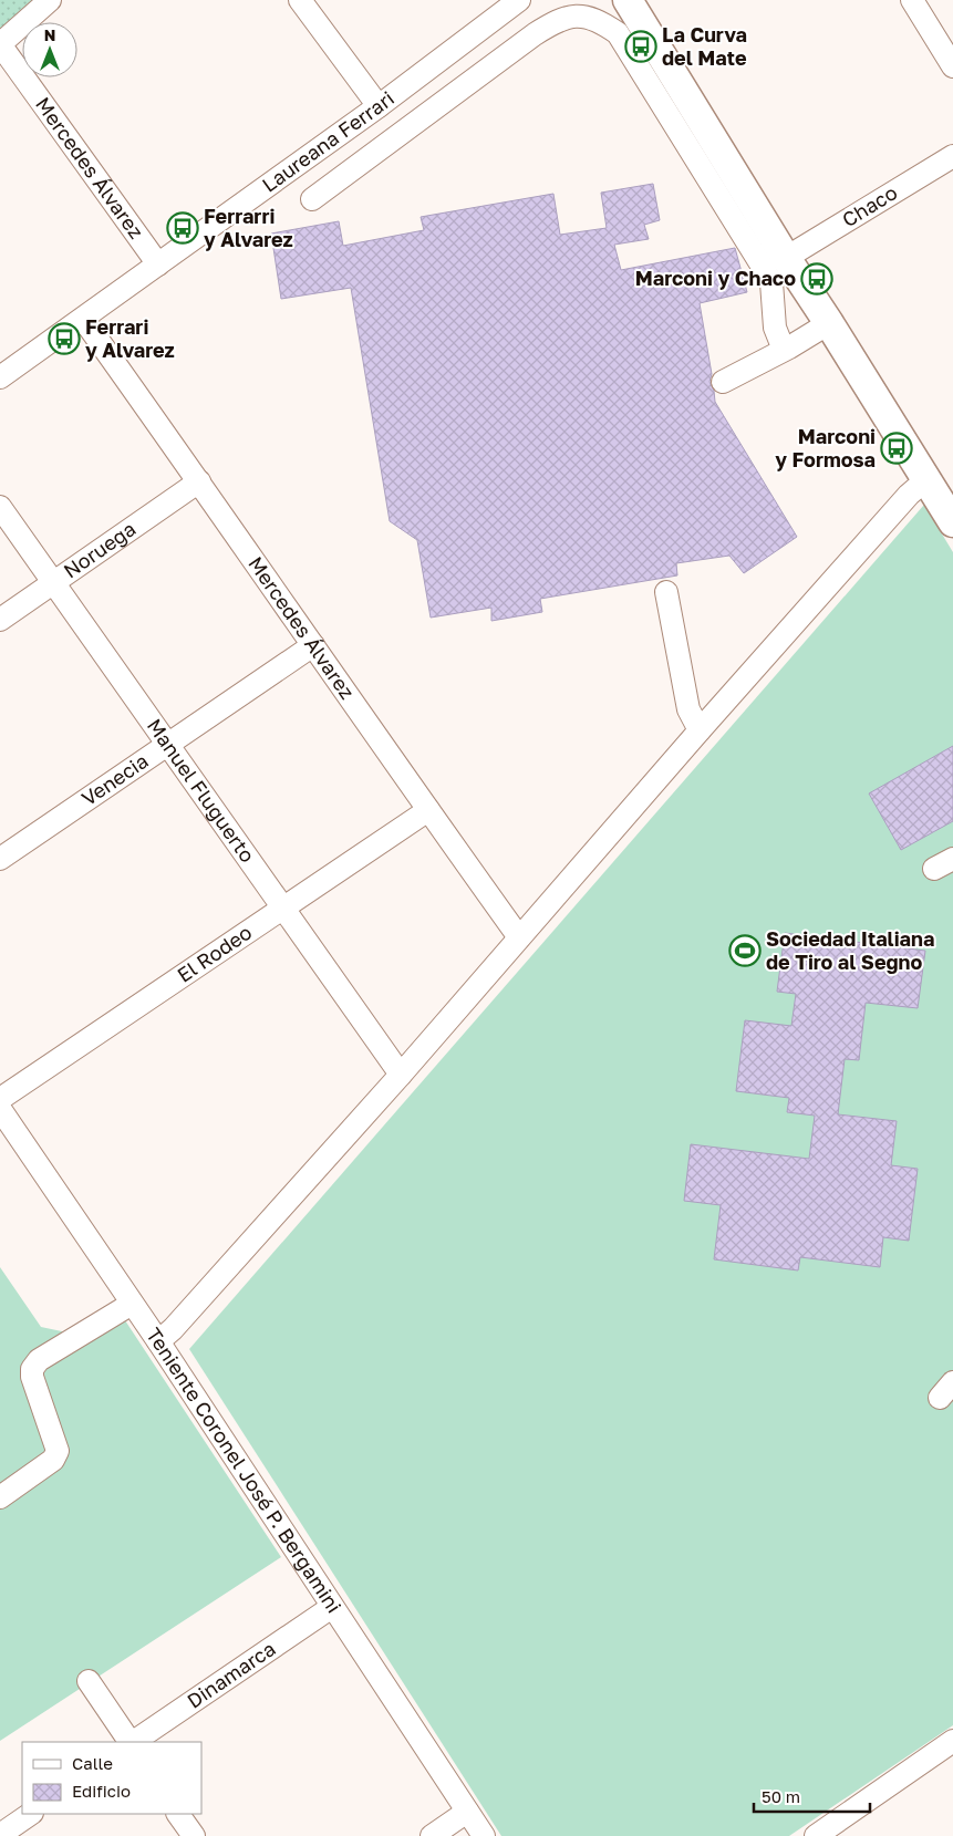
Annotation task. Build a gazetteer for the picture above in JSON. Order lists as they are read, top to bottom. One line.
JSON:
{"streets":{"street":["Laureana Ferrari","Mercedes Álvarez","Chaco","Noruega","Venecia","Manuel Fluguerto","El Rodeo","Teniente Coronel José P. Bergamini","Dinamarca"]},"crossings":[["Laureana Ferrari","Mercedes Álvarez"],["Mercedes Álvarez","Noruega"],["Mercedes Álvarez","Venecia"],["Mercedes Álvarez","El Rodeo"],["Noruega","Manuel Fluguerto"],["Venecia","Manuel Fluguerto"],["Manuel Fluguerto","El Rodeo"],["Teniente Coronel José P. Bergamini","Dinamarca"]],"places":{"bus stop":["La Curva del Mate","Ferrarri y Alvarez","Marconi y Chaco","Ferrari y Alvarez","Marconi y Formosa"],"sports":["Sociedad Italiana de Tiro al Segno"]},"legend":["Calle","Edificio"],"scale_bar":"50 m","north":"top"}
